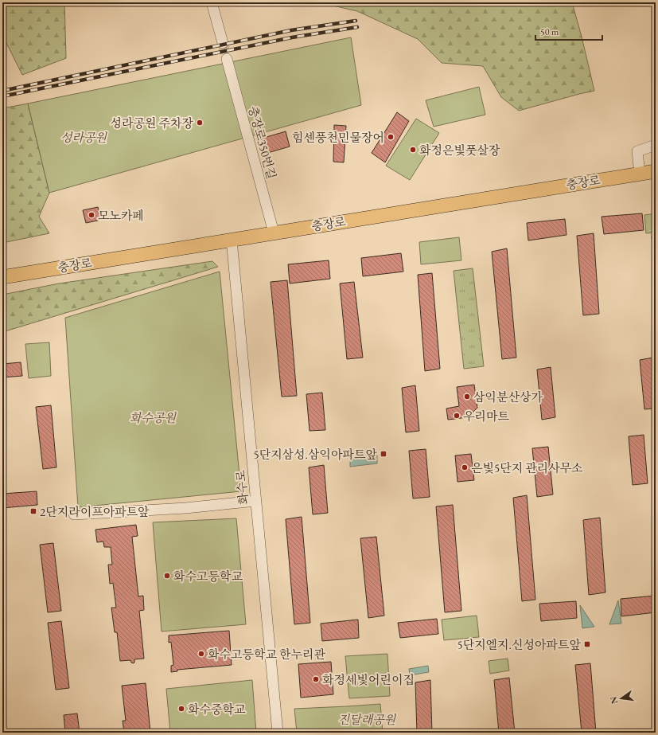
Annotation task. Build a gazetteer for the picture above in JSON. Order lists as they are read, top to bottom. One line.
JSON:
{"streets":{"main road":["충장로"],"street":["충장로350번길","화수로"]},"crossings":[["충장로350번길","충장로"],["충장로","화수로"]],"parks":["성라공원","화수공원","진달래공원"],"places":{"other":["성라공원 주차장","힘센풍천민물장어","화정은빛풋살장","모노카페","삼익분산상가","우리마트","은빛5단지 관리사무소","화수고등학교","화수고등학교 한누리관","화정세빛어린이집","화수중학교"],"transit":["5단지삼성.삼익아파트앞","2단지라이프아파트앞","5단지엘지.신성아파트앞"]},"scale_bar":"50 m","north":"left"}
